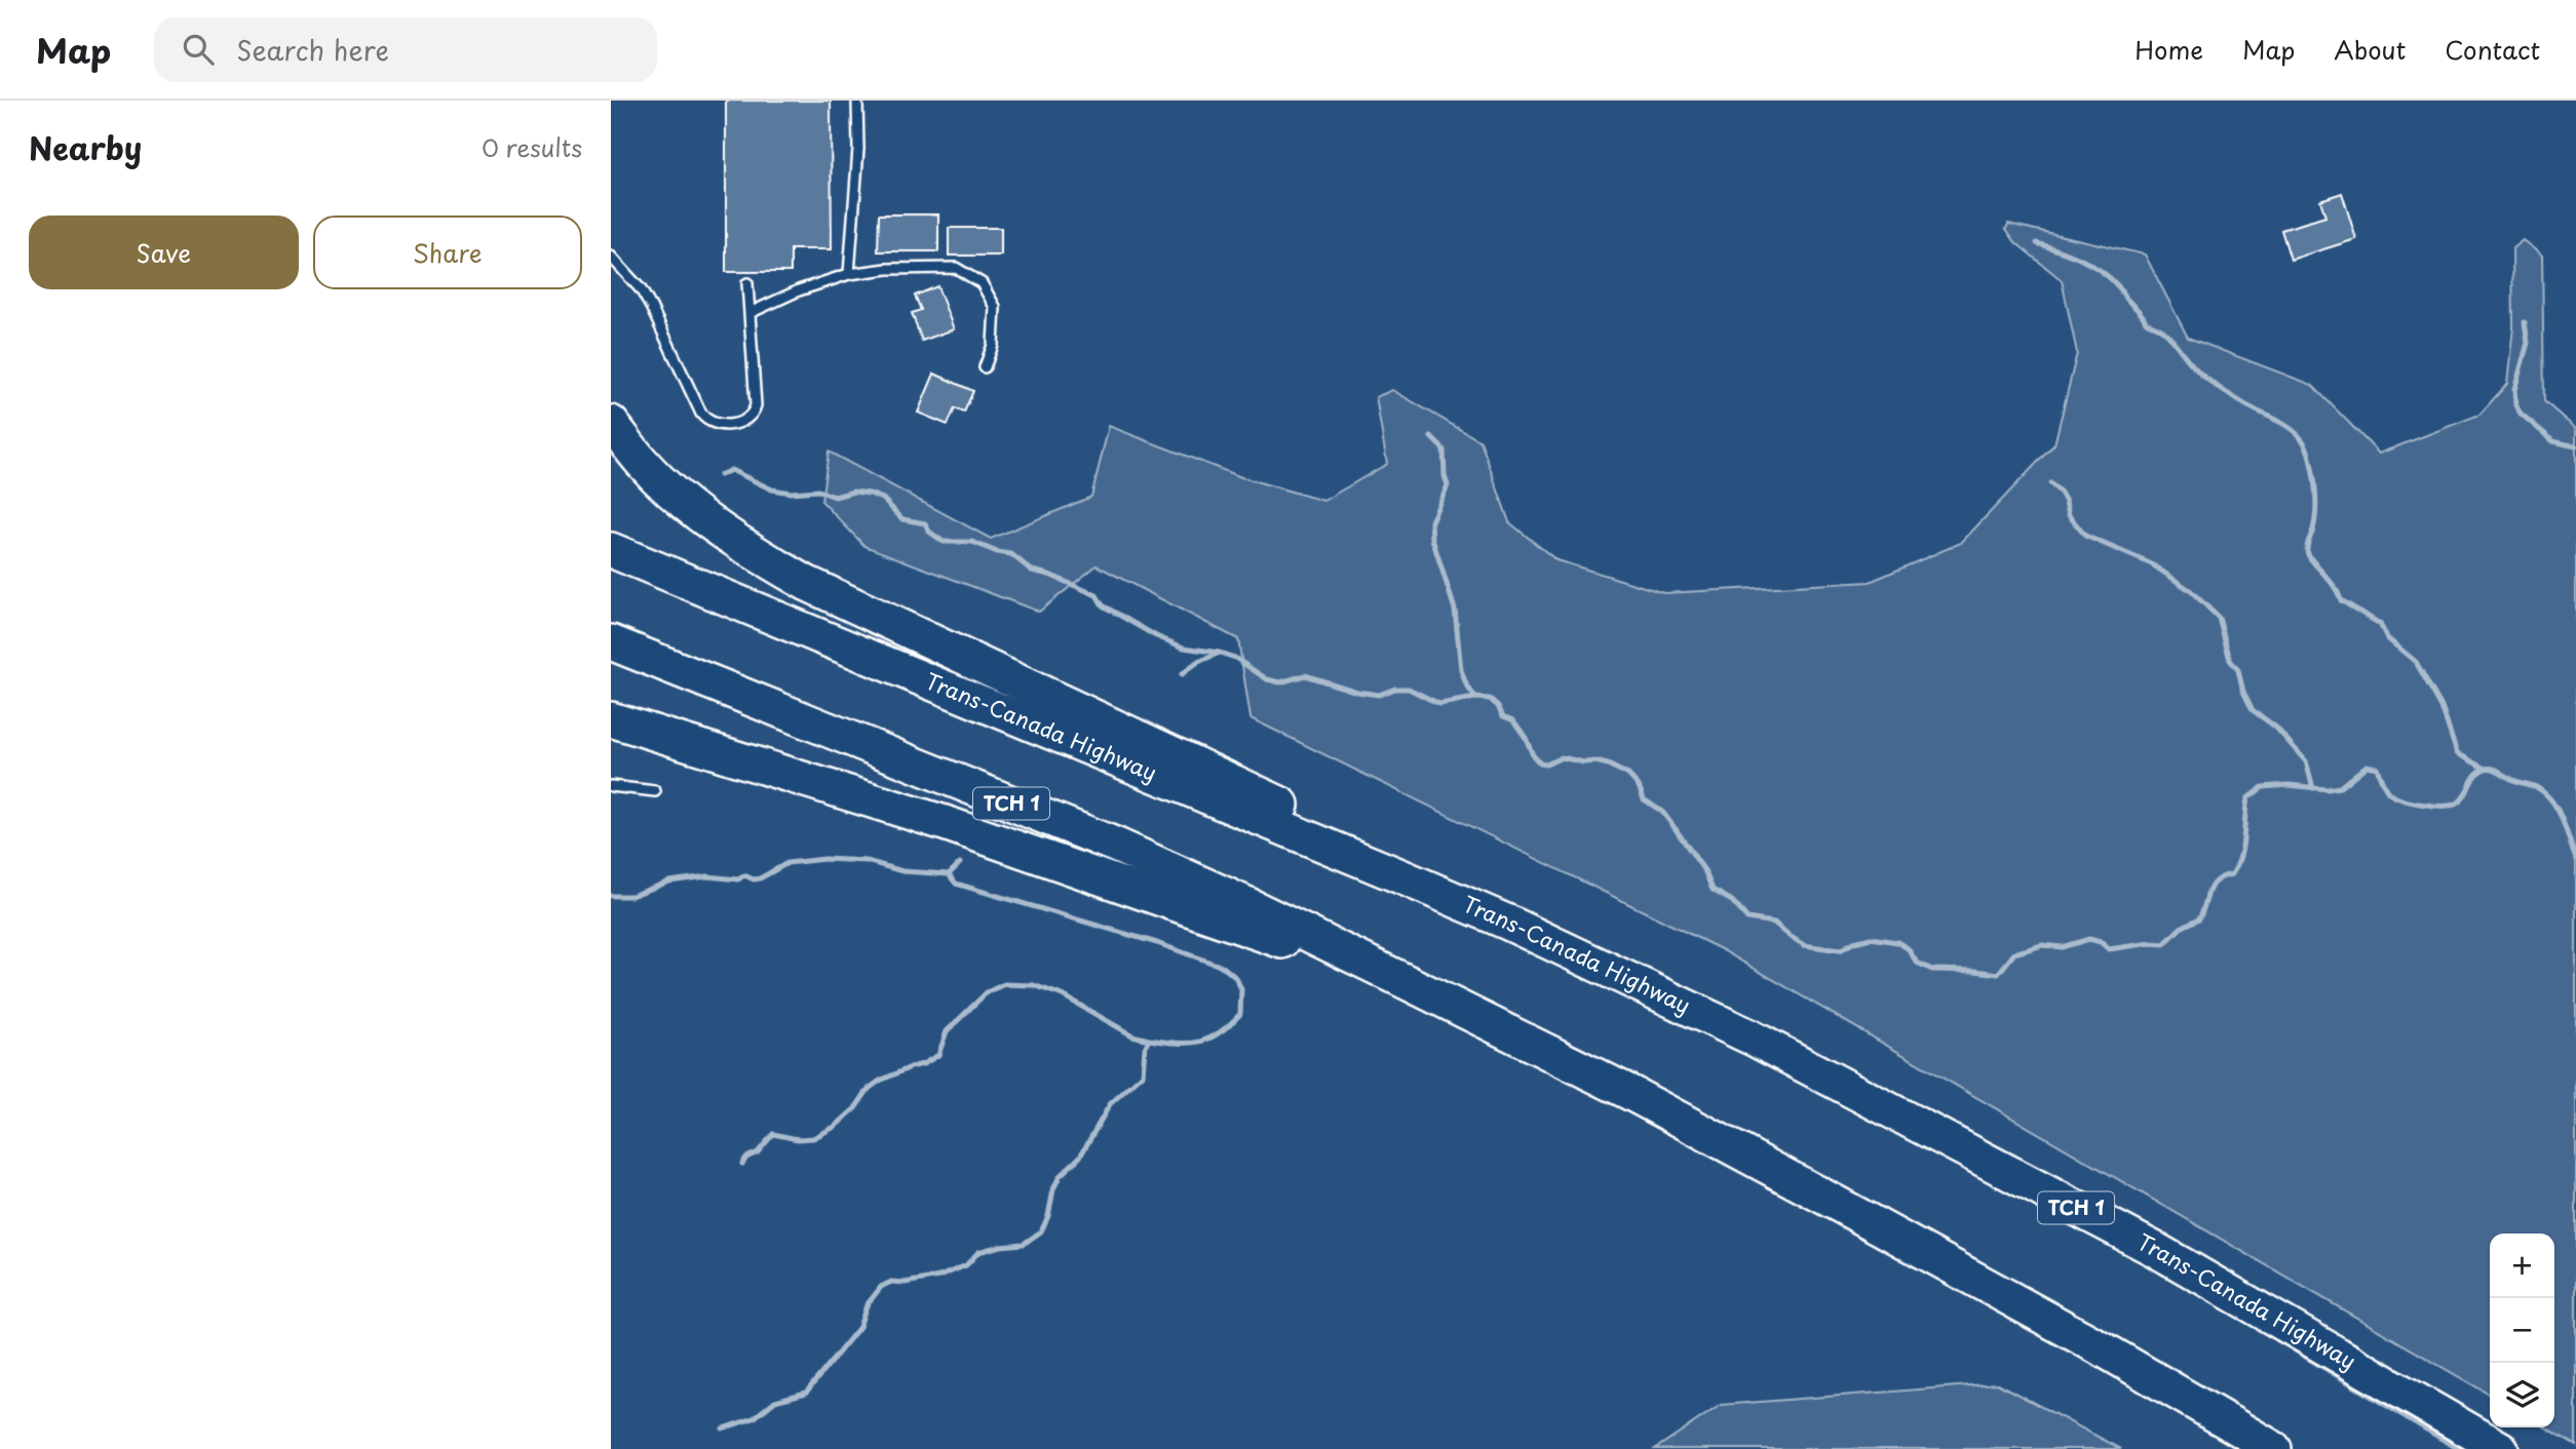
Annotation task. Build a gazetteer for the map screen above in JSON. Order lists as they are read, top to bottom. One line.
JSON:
{"streets":{"highway":["Trans-Canada Highway","TCH 1"]},"page":{"header":"Map","search":"Search here","nav":["Home","Map","About","Contact"],"heading":["Nearby","0 results"],"buttons":["Save","Share"],"map_buttons":["+","−"]}}
